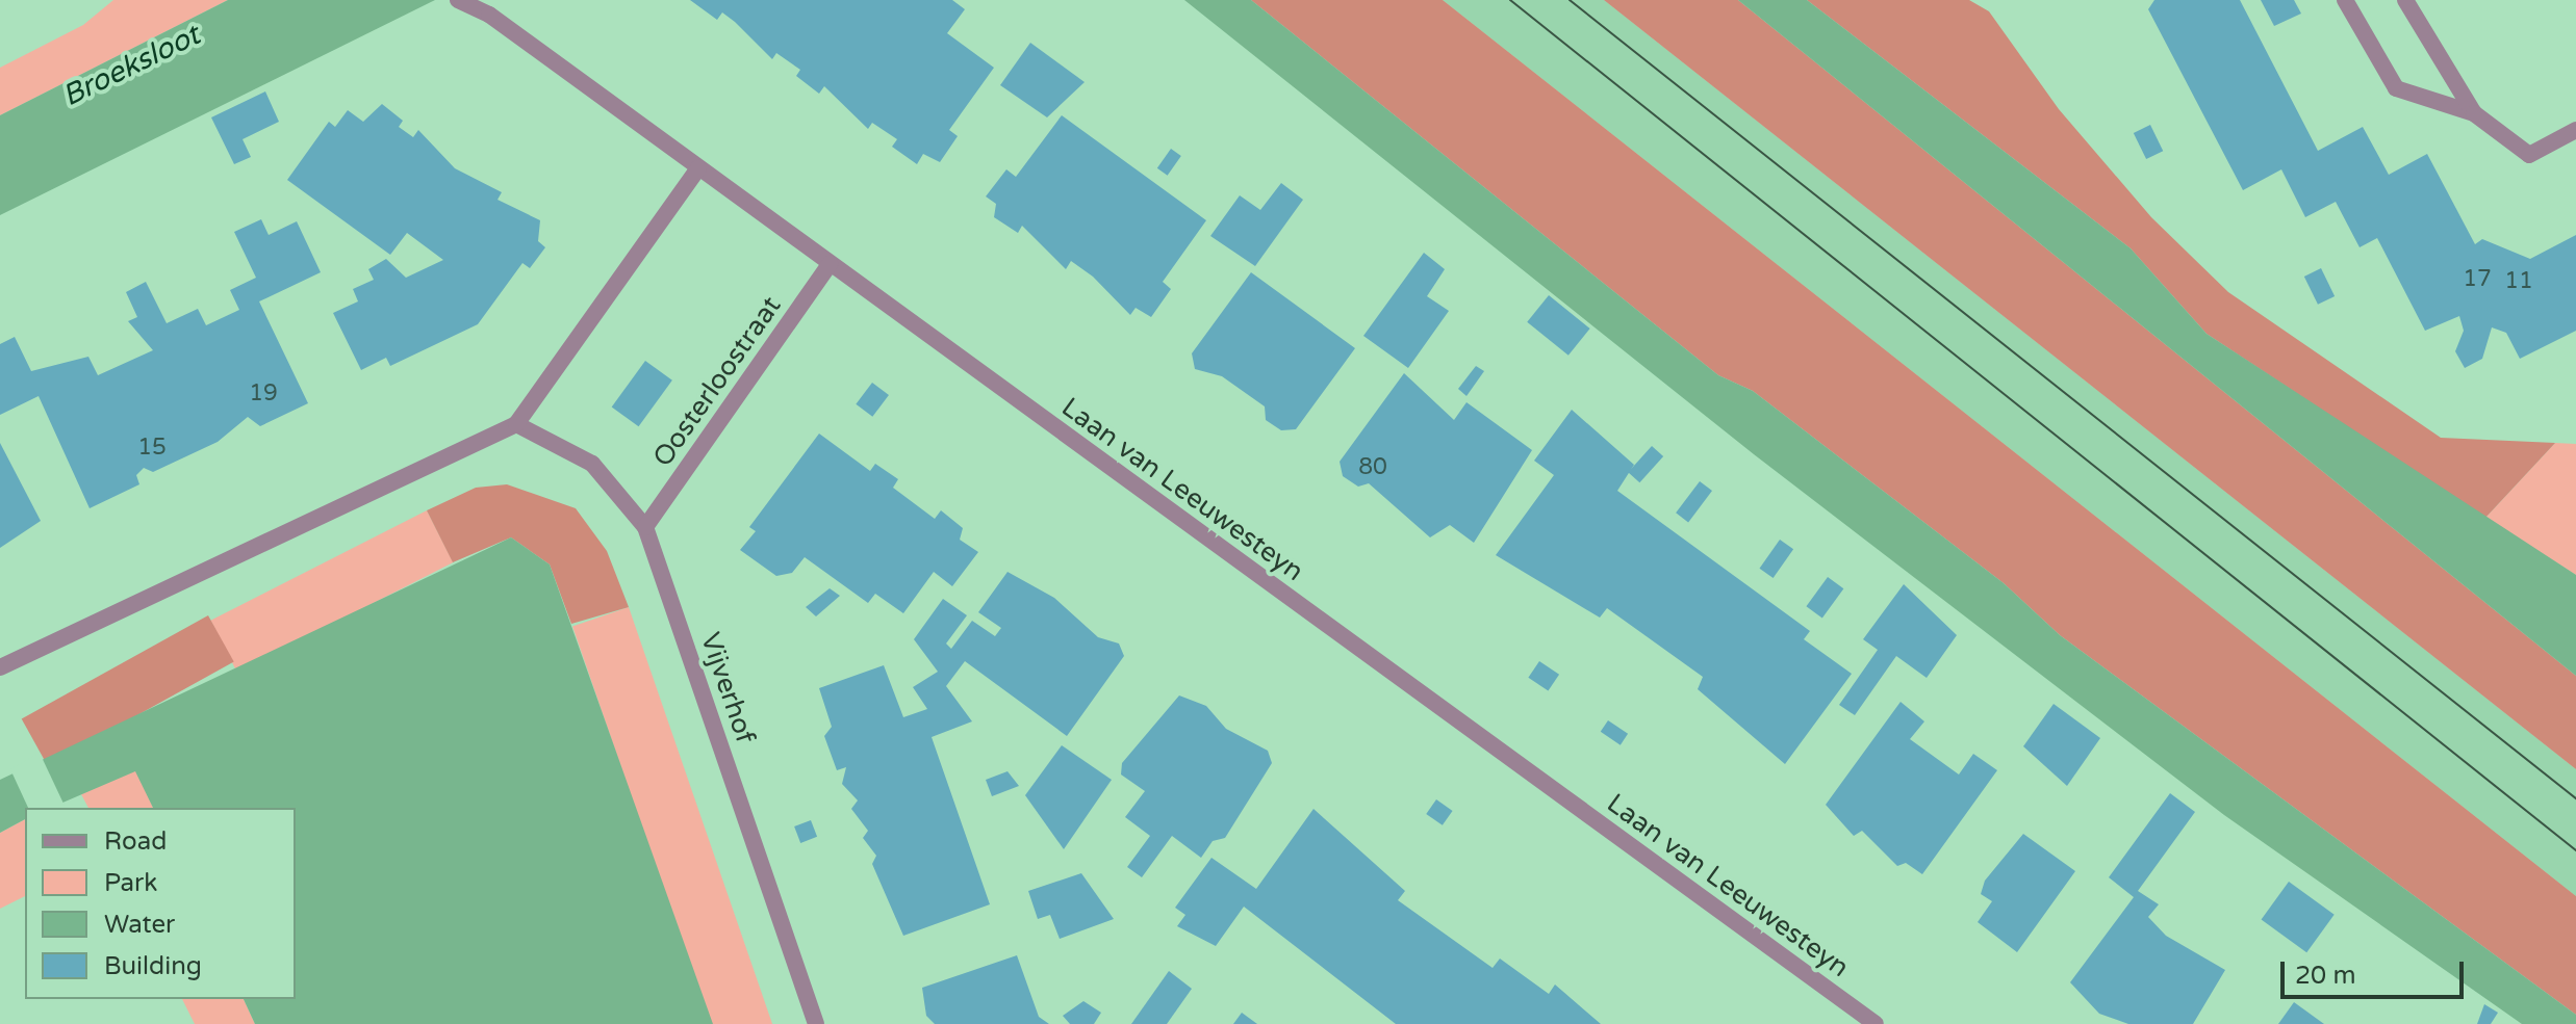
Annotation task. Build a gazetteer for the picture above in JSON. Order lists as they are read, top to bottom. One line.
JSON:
{"streets":{"street":["Oosterloostraat","Laan van Leeuwesteyn","Vijverhof"]},"crossings":[["Oosterloostraat","Laan van Leeuwesteyn"],["Oosterloostraat","Vijverhof"]],"water":["Broeksloot"],"house_numbers":["17","11","19","15","80"],"legend":["Road","Park","Water","Building"],"scale_bar":"20 m"}
